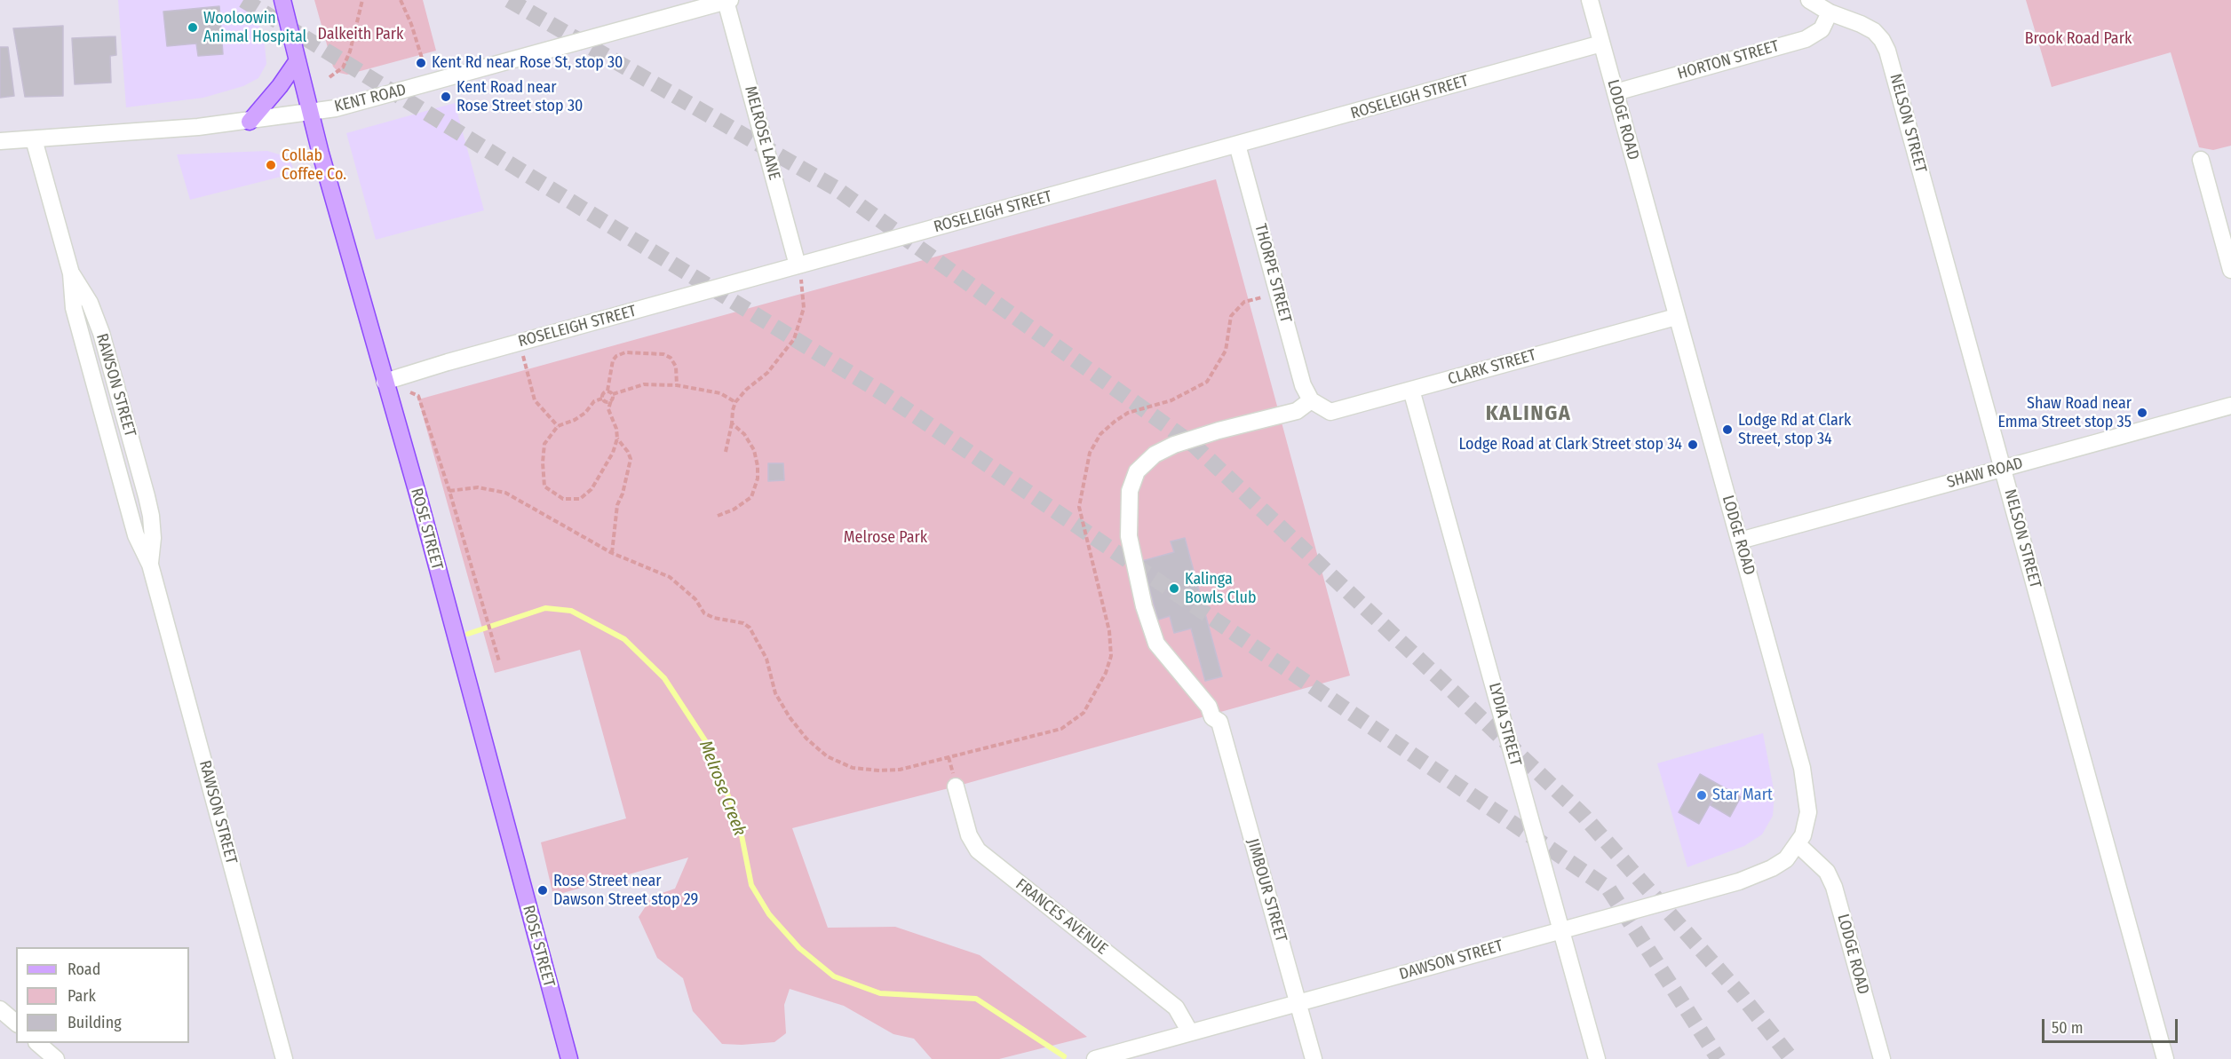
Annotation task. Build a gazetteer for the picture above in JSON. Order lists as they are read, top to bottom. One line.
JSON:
{"streets":{"main road":["ROSE STREET"],"street":["HORTON STREET","ROSELEIGH STREET","KENT ROAD","LODGE ROAD","NELSON STREET","MELROSE LANE","THORPE STREET","CLARK STREET","RAWSON STREET","SHAW ROAD","LYDIA STREET","JIMBOUR STREET","FRANCES AVENUE","DAWSON STREET"]},"crossings":[["HORTON STREET","LODGE ROAD"],["HORTON STREET","NELSON STREET"],["ROSELEIGH STREET","LODGE ROAD"],["ROSELEIGH STREET","MELROSE LANE"],["ROSELEIGH STREET","THORPE STREET"],["ROSELEIGH STREET","ROSE STREET"],["KENT ROAD","MELROSE LANE"],["KENT ROAD","RAWSON STREET"],["KENT ROAD","ROSE STREET"],["LODGE ROAD","CLARK STREET"],["LODGE ROAD","SHAW ROAD"],["LODGE ROAD","DAWSON STREET"],["NELSON STREET","SHAW ROAD"],["THORPE STREET","CLARK STREET"],["THORPE STREET","JIMBOUR STREET"],["CLARK STREET","LYDIA STREET"],["CLARK STREET","JIMBOUR STREET"],["LYDIA STREET","DAWSON STREET"],["JIMBOUR STREET","DAWSON STREET"],["FRANCES AVENUE","DAWSON STREET"]],"districts":["KALINGA"],"water":["Melrose Creek"],"parks":["Dalkeith Park","Brook Road Park","Melrose Park"],"places":["Wooloowin Animal Hospital","Kent Rd near Rose St, stop 30","Kent Road near Rose Street stop 30","Collab Coffee Co.","Shaw Road near Emma Street stop 35","Lodge Rd at Clark Street, stop 34","Lodge Road at Clark Street stop 34","Kalinga Bowls Club","Star Mart","Rose Street near Dawson Street stop 29"],"legend":["Road","Park","Building"],"scale_bar":"50 m"}
